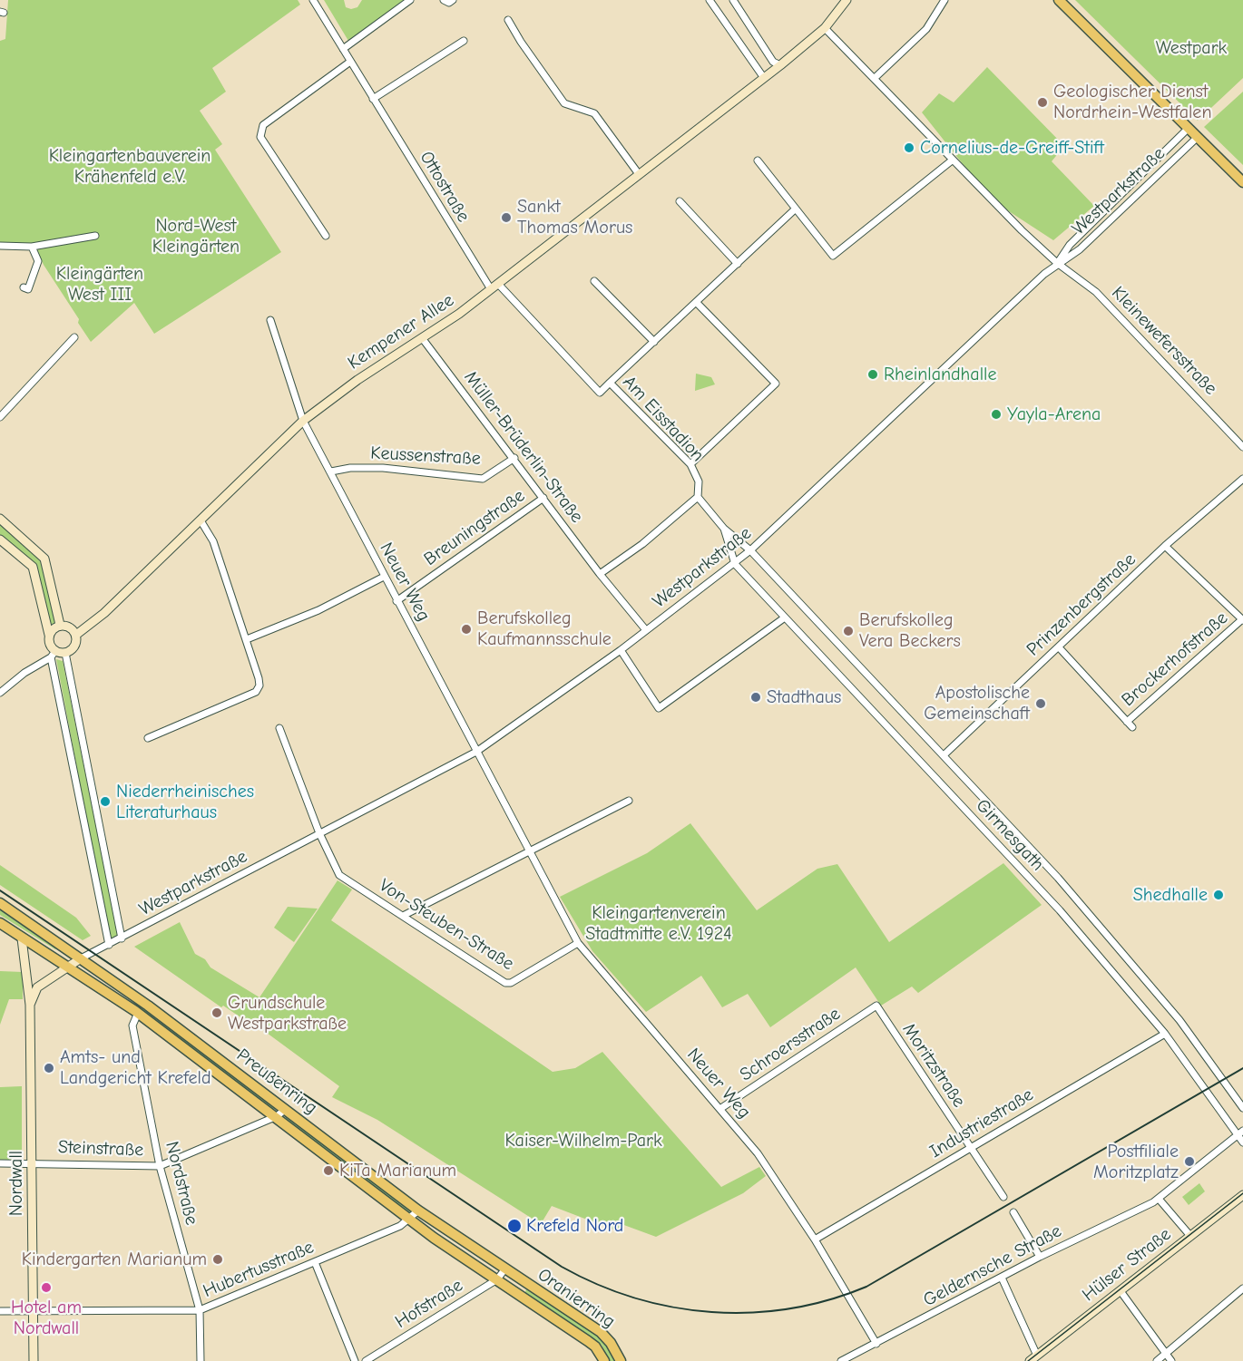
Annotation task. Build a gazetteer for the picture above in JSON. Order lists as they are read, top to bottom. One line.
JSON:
{"streets":{"main road":["Preußenring","Oranierring"],"street":["Ottostraße","Westparkstraße","Kempener Allee","Kleinewefersstraße","Am Eisstadion","Müller-Brüderlin-Straße","Keussenstraße","Breuningstraße","Neuer Weg","Prinzenbergstraße","Brockerhofstraße","Girmesgath","Von-Steuben-Straße","Schroersstraße","Moritzstraße","Industriestraße","Steinstraße","Nordwall","Nordstraße","Hülser Straße","Geldernsche Straße","Hubertusstraße","Hofstraße"]},"crossings":[["Ottostraße","Kempener Allee"],["Ottostraße","Am Eisstadion"],["Westparkstraße","Kleinewefersstraße"],["Westparkstraße","Müller-Brüderlin-Straße"],["Westparkstraße","Neuer Weg"],["Westparkstraße","Girmesgath"],["Westparkstraße","Von-Steuben-Straße"],["Westparkstraße","Preußenring"],["Kempener Allee","Kleinewefersstraße"],["Kempener Allee","Am Eisstadion"],["Kempener Allee","Müller-Brüderlin-Straße"],["Kempener Allee","Neuer Weg"],["Müller-Brüderlin-Straße","Keussenstraße"],["Müller-Brüderlin-Straße","Breuningstraße"],["Keussenstraße","Neuer Weg"],["Breuningstraße","Neuer Weg"],["Neuer Weg","Von-Steuben-Straße"],["Neuer Weg","Schroersstraße"],["Neuer Weg","Industriestraße"],["Neuer Weg","Geldernsche Straße"],["Prinzenbergstraße","Girmesgath"],["Girmesgath","Industriestraße"],["Girmesgath","Geldernsche Straße"],["Schroersstraße","Moritzstraße"],["Moritzstraße","Industriestraße"],["Preußenring","Steinstraße"],["Preußenring","Nordwall"],["Preußenring","Nordstraße"],["Preußenring","Hubertusstraße"],["Preußenring","Oranierring"],["Preußenring","Hofstraße"],["Steinstraße","Nordwall"],["Steinstraße","Nordstraße"],["Nordwall","Hubertusstraße"],["Nordstraße","Hubertusstraße"],["Oranierring","Hofstraße"]],"parks":["Westpark","Kleingartenbauverein Krähenfeld e.V.","Nord-West Kleingärten","Kleingärten West III","Kleingartenverein Stadtmitte e.V. 1924","Kaiser-Wilhelm-Park"],"places":["Geologischer Dienst Nordrhein-Westfalen","Cornelius-de-Greiff-Stift","Sankt Thomas Morus","Rheinlandhalle","Yayla-Arena","Berufskolleg Kaufmannsschule","Berufskolleg Vera Beckers","Stadthaus","Apostolische Gemeinschaft","Niederrheinisches Literaturhaus","Shedhalle","Grundschule Westparkstraße","Amts- und Landgericht Krefeld","Postfiliale Moritzplatz","KiTa Marianum","Krefeld Nord","Kindergarten Marianum","Hotel am Nordwall"]}
